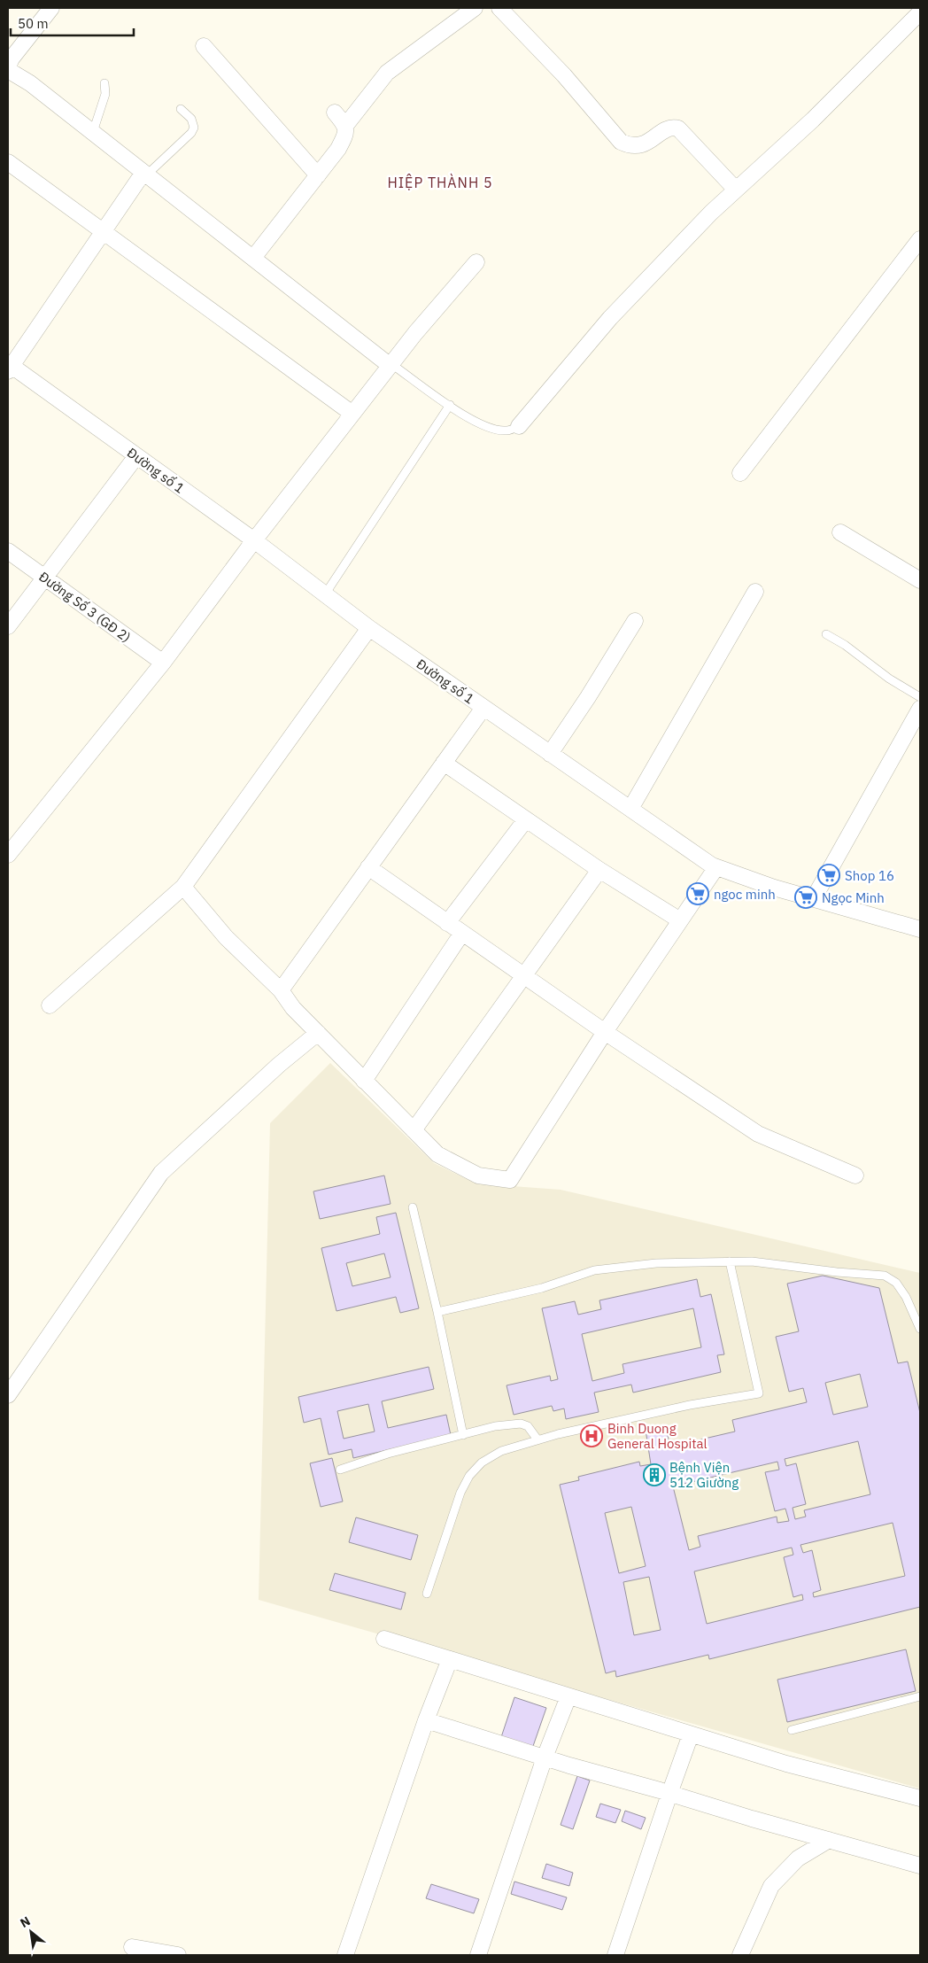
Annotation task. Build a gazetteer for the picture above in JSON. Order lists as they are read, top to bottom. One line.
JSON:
{"streets":{"street":["Đường số 1","Đường Số 3 (GĐ 2)"]},"districts":["HIỆP THÀNH 5"],"places":{"supermarket":["Shop 16","ngoc minh","Ngọc Minh"],"hospital":["Binh Duong General Hospital"],"building":["Bệnh Viện 512 Giường"]},"scale_bar":"50 m","north":"top left"}
